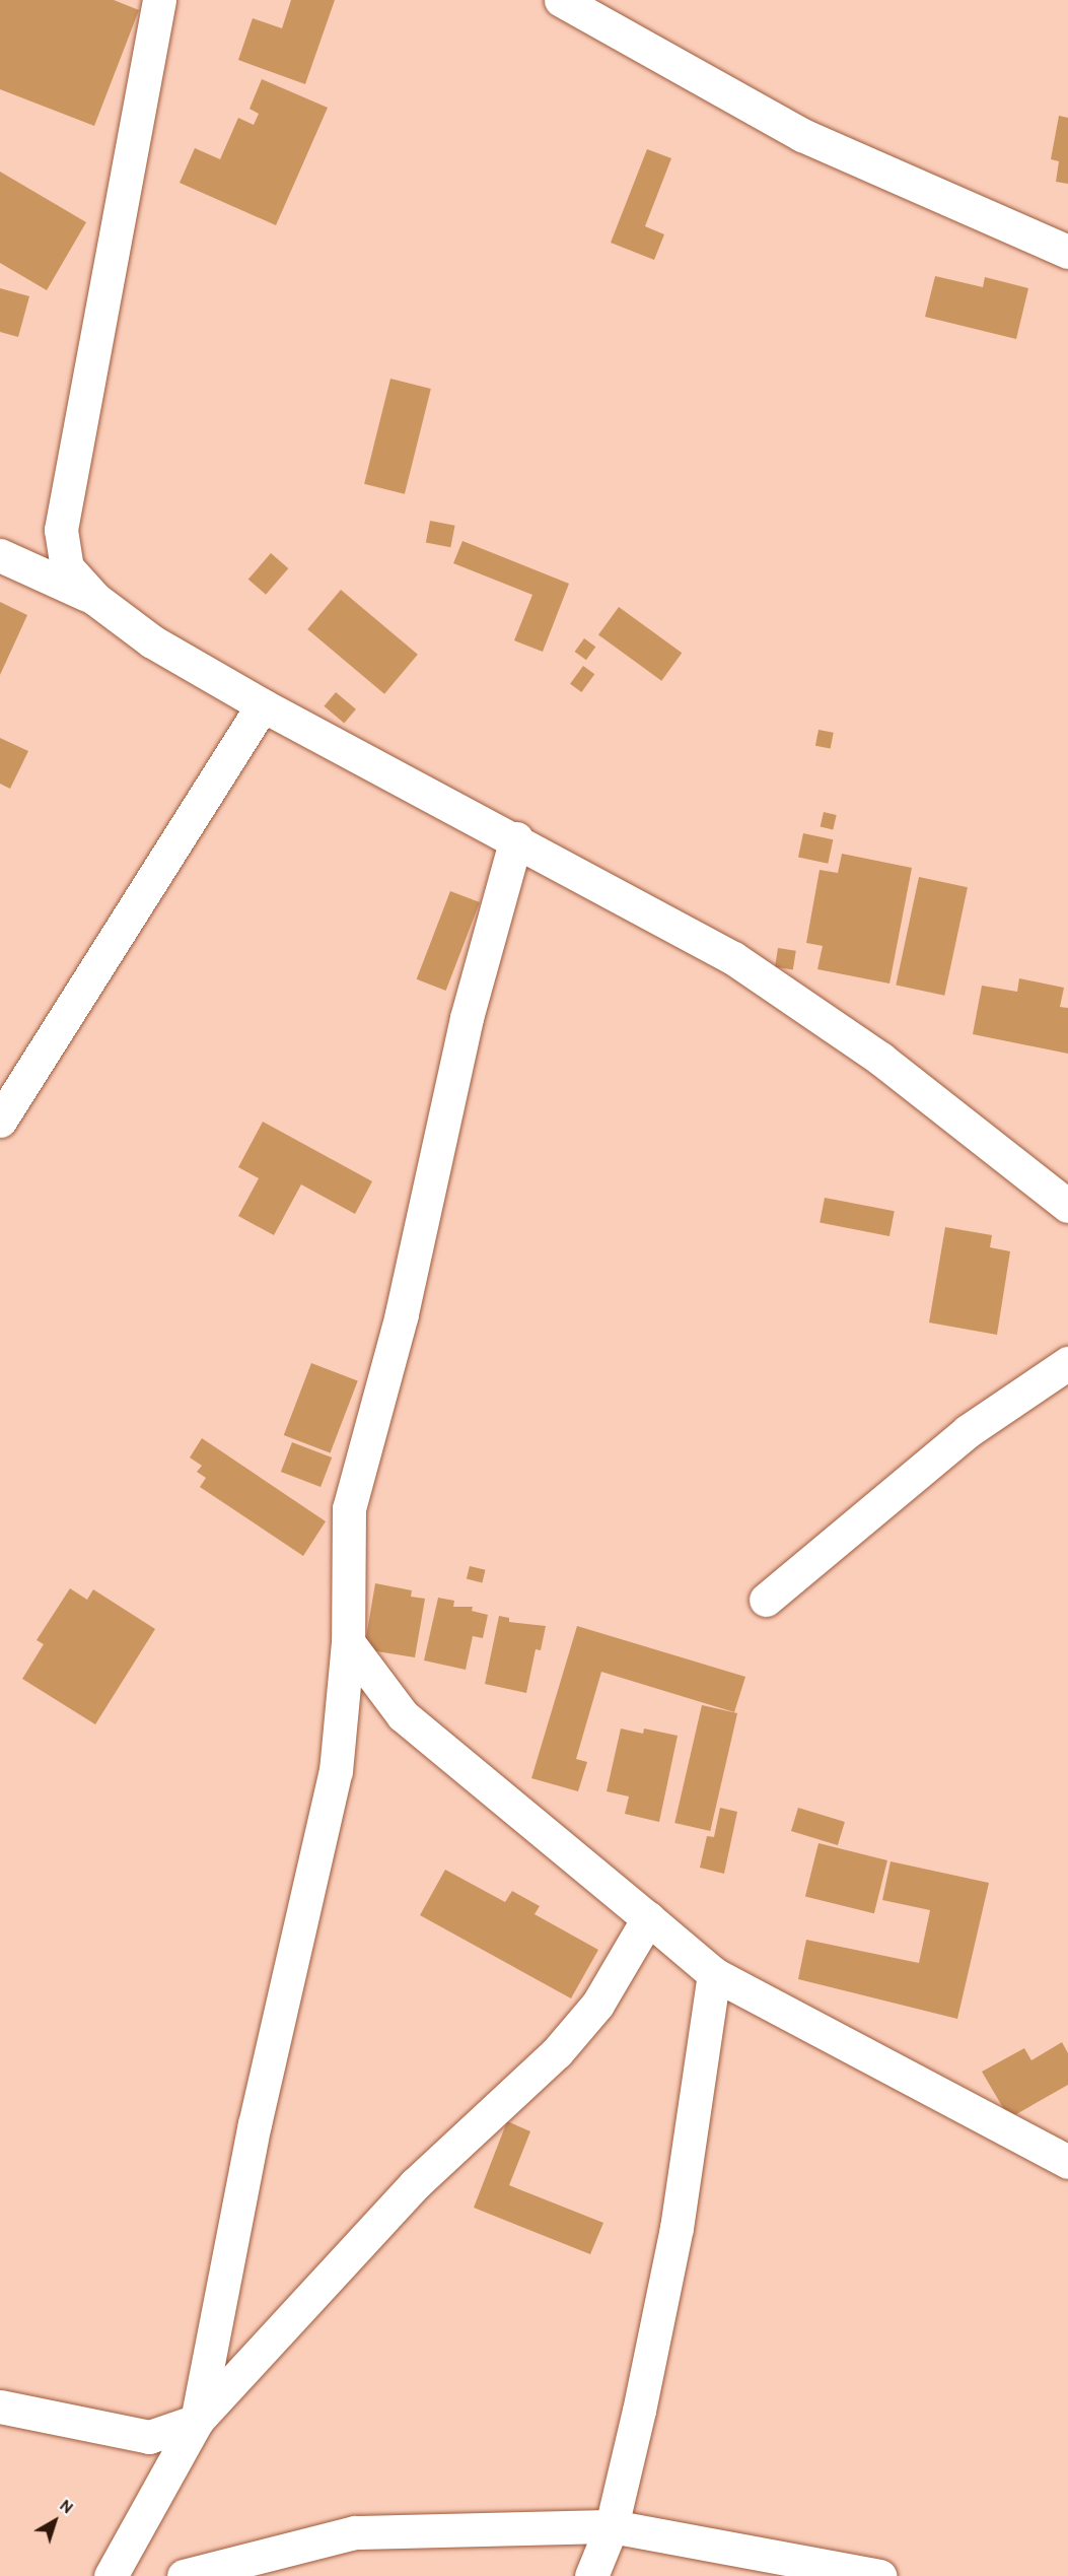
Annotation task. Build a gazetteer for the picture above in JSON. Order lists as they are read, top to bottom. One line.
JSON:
{"north":"top right"}
